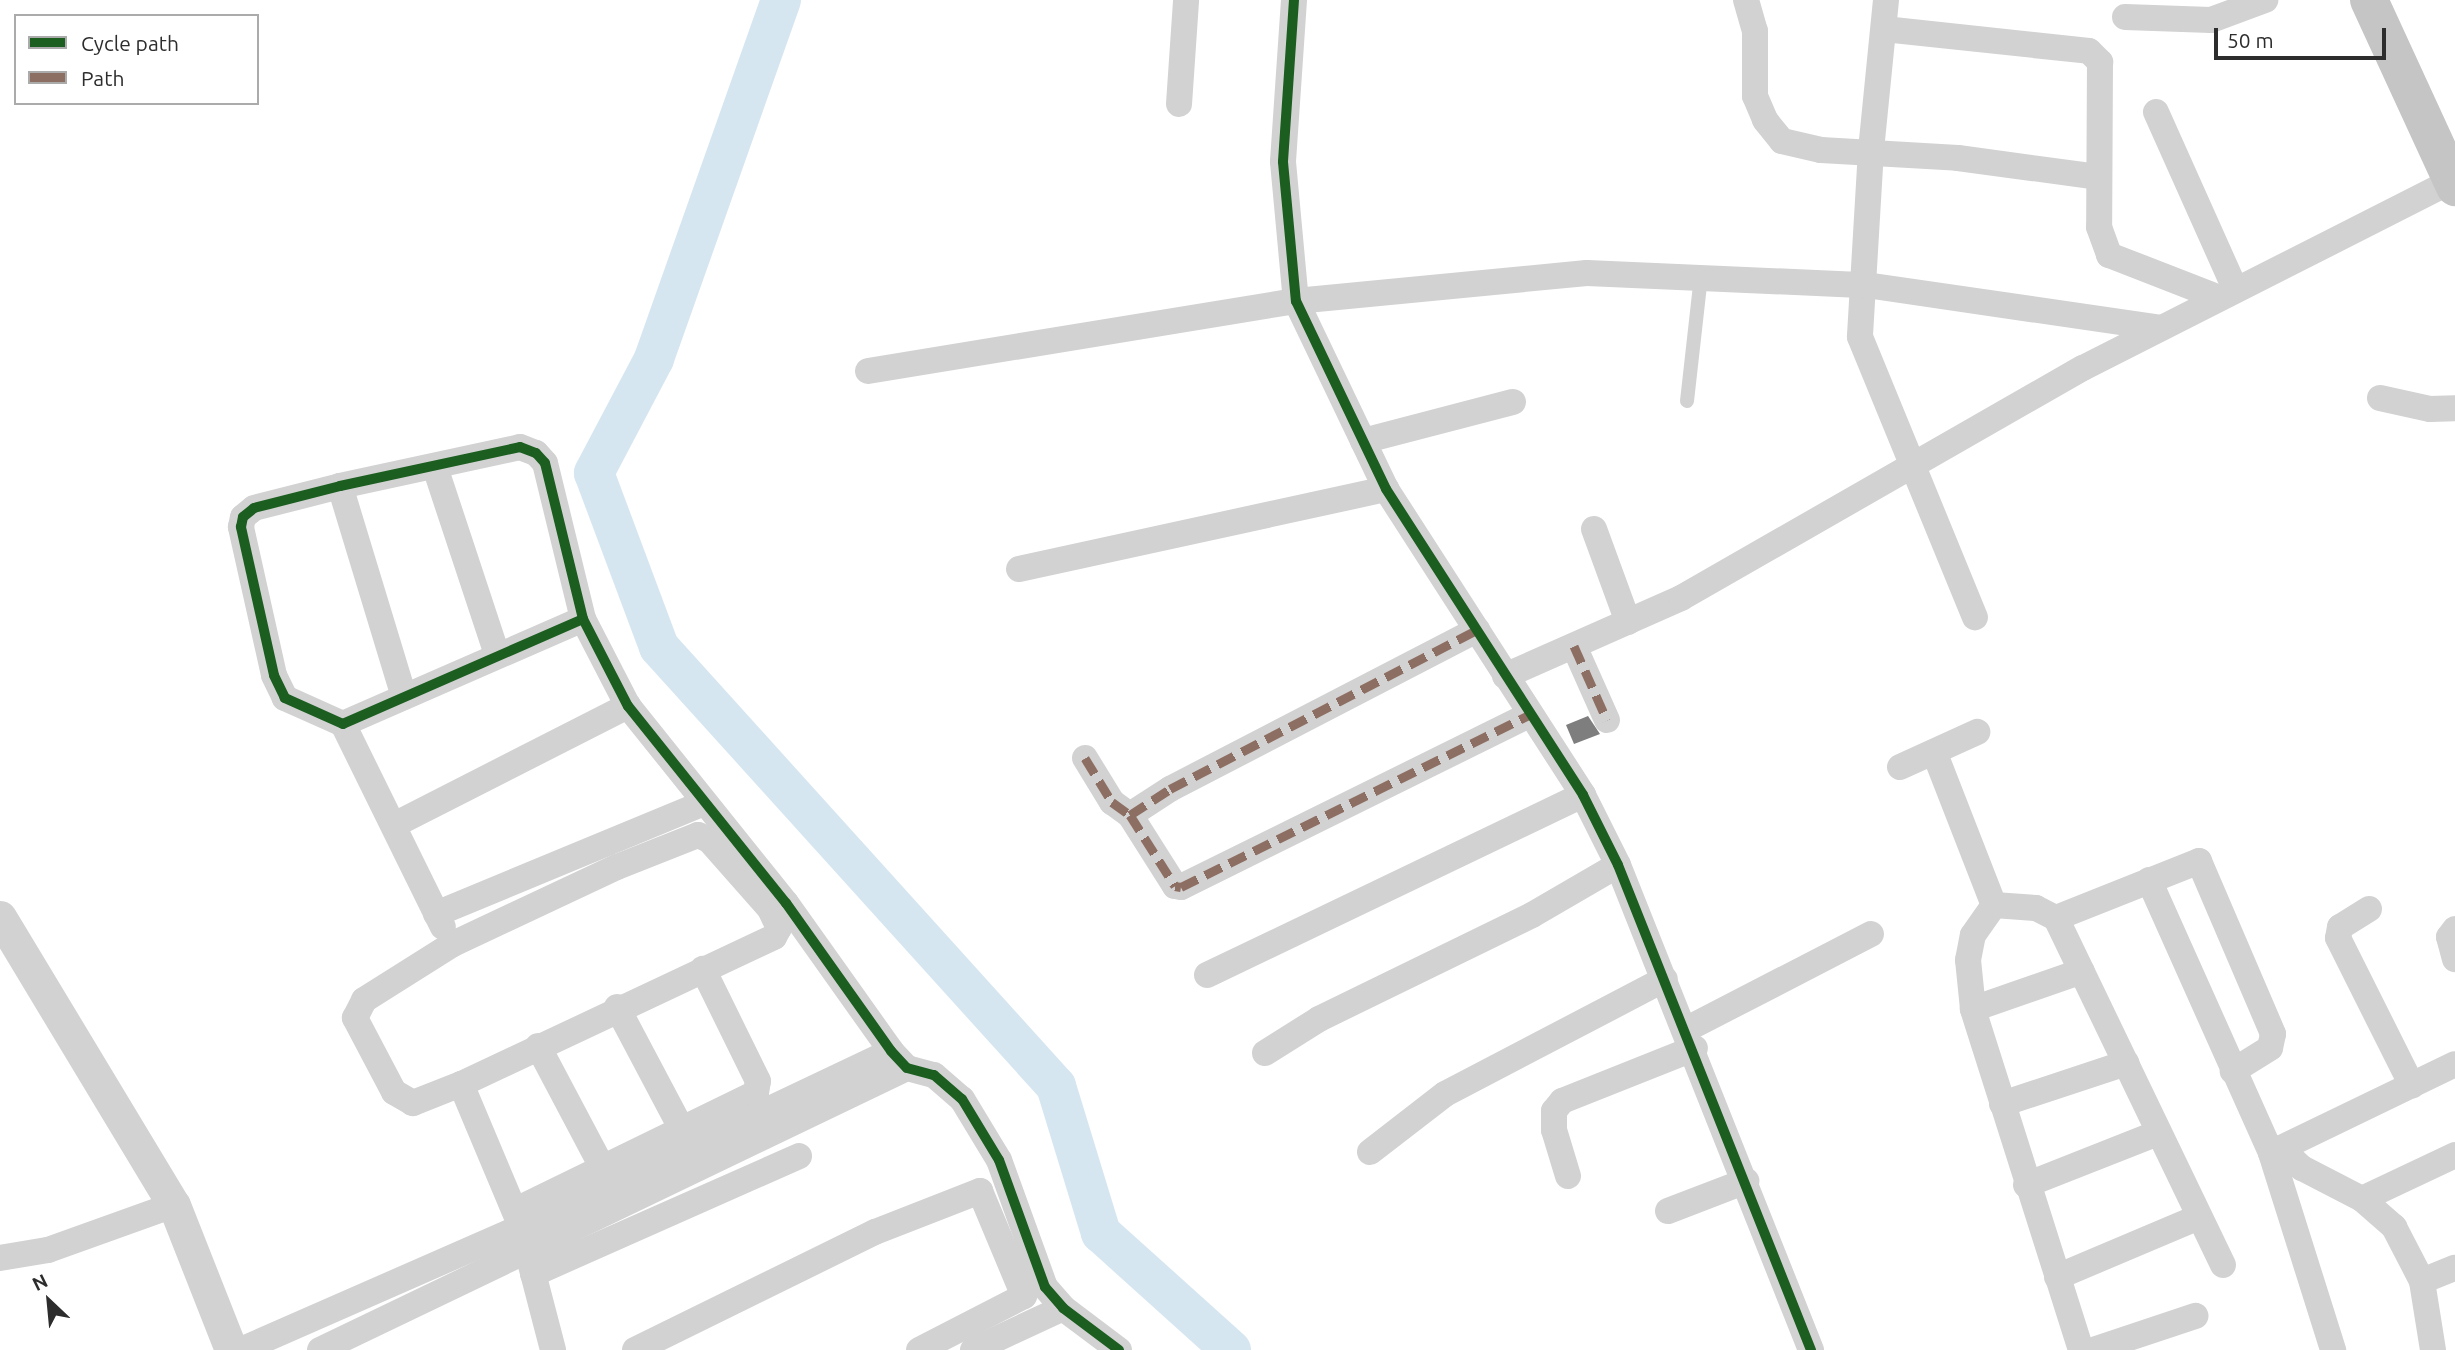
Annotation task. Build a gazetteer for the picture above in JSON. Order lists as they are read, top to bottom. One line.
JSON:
{"legend":["Cycle path","Path"],"scale_bar":"50 m","north":"top left"}
